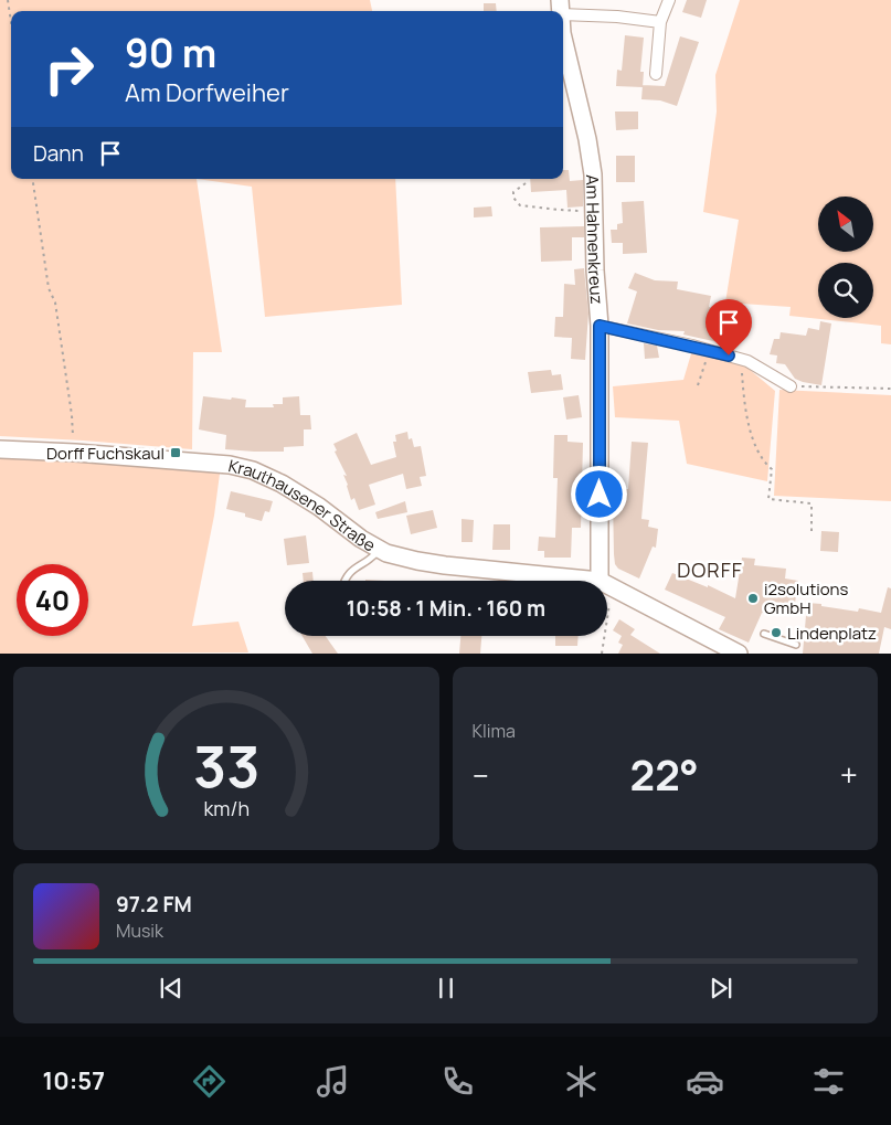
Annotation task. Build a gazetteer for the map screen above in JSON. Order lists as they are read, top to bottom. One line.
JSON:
{"streets":{"street":["Am Hahnenkreuz","Krauthausener Straße"]},"districts":["DORFF"],"places":{"transit":["Dorff Fuchskaul"],"other":["i2solutions GmbH","Lindenplatz"]},"north":"top left","page":{"turn":["90 m","Am Dorfweiher"],"then":"Dann","limit":"40","trip":"10:58 · 1 Min. · 160 m","tile":"Klima","heat":["−","22°","+"],"song":["97.2 FM","Musik"],"tabs":"10:57","gauge":["33","km/h"]}}
